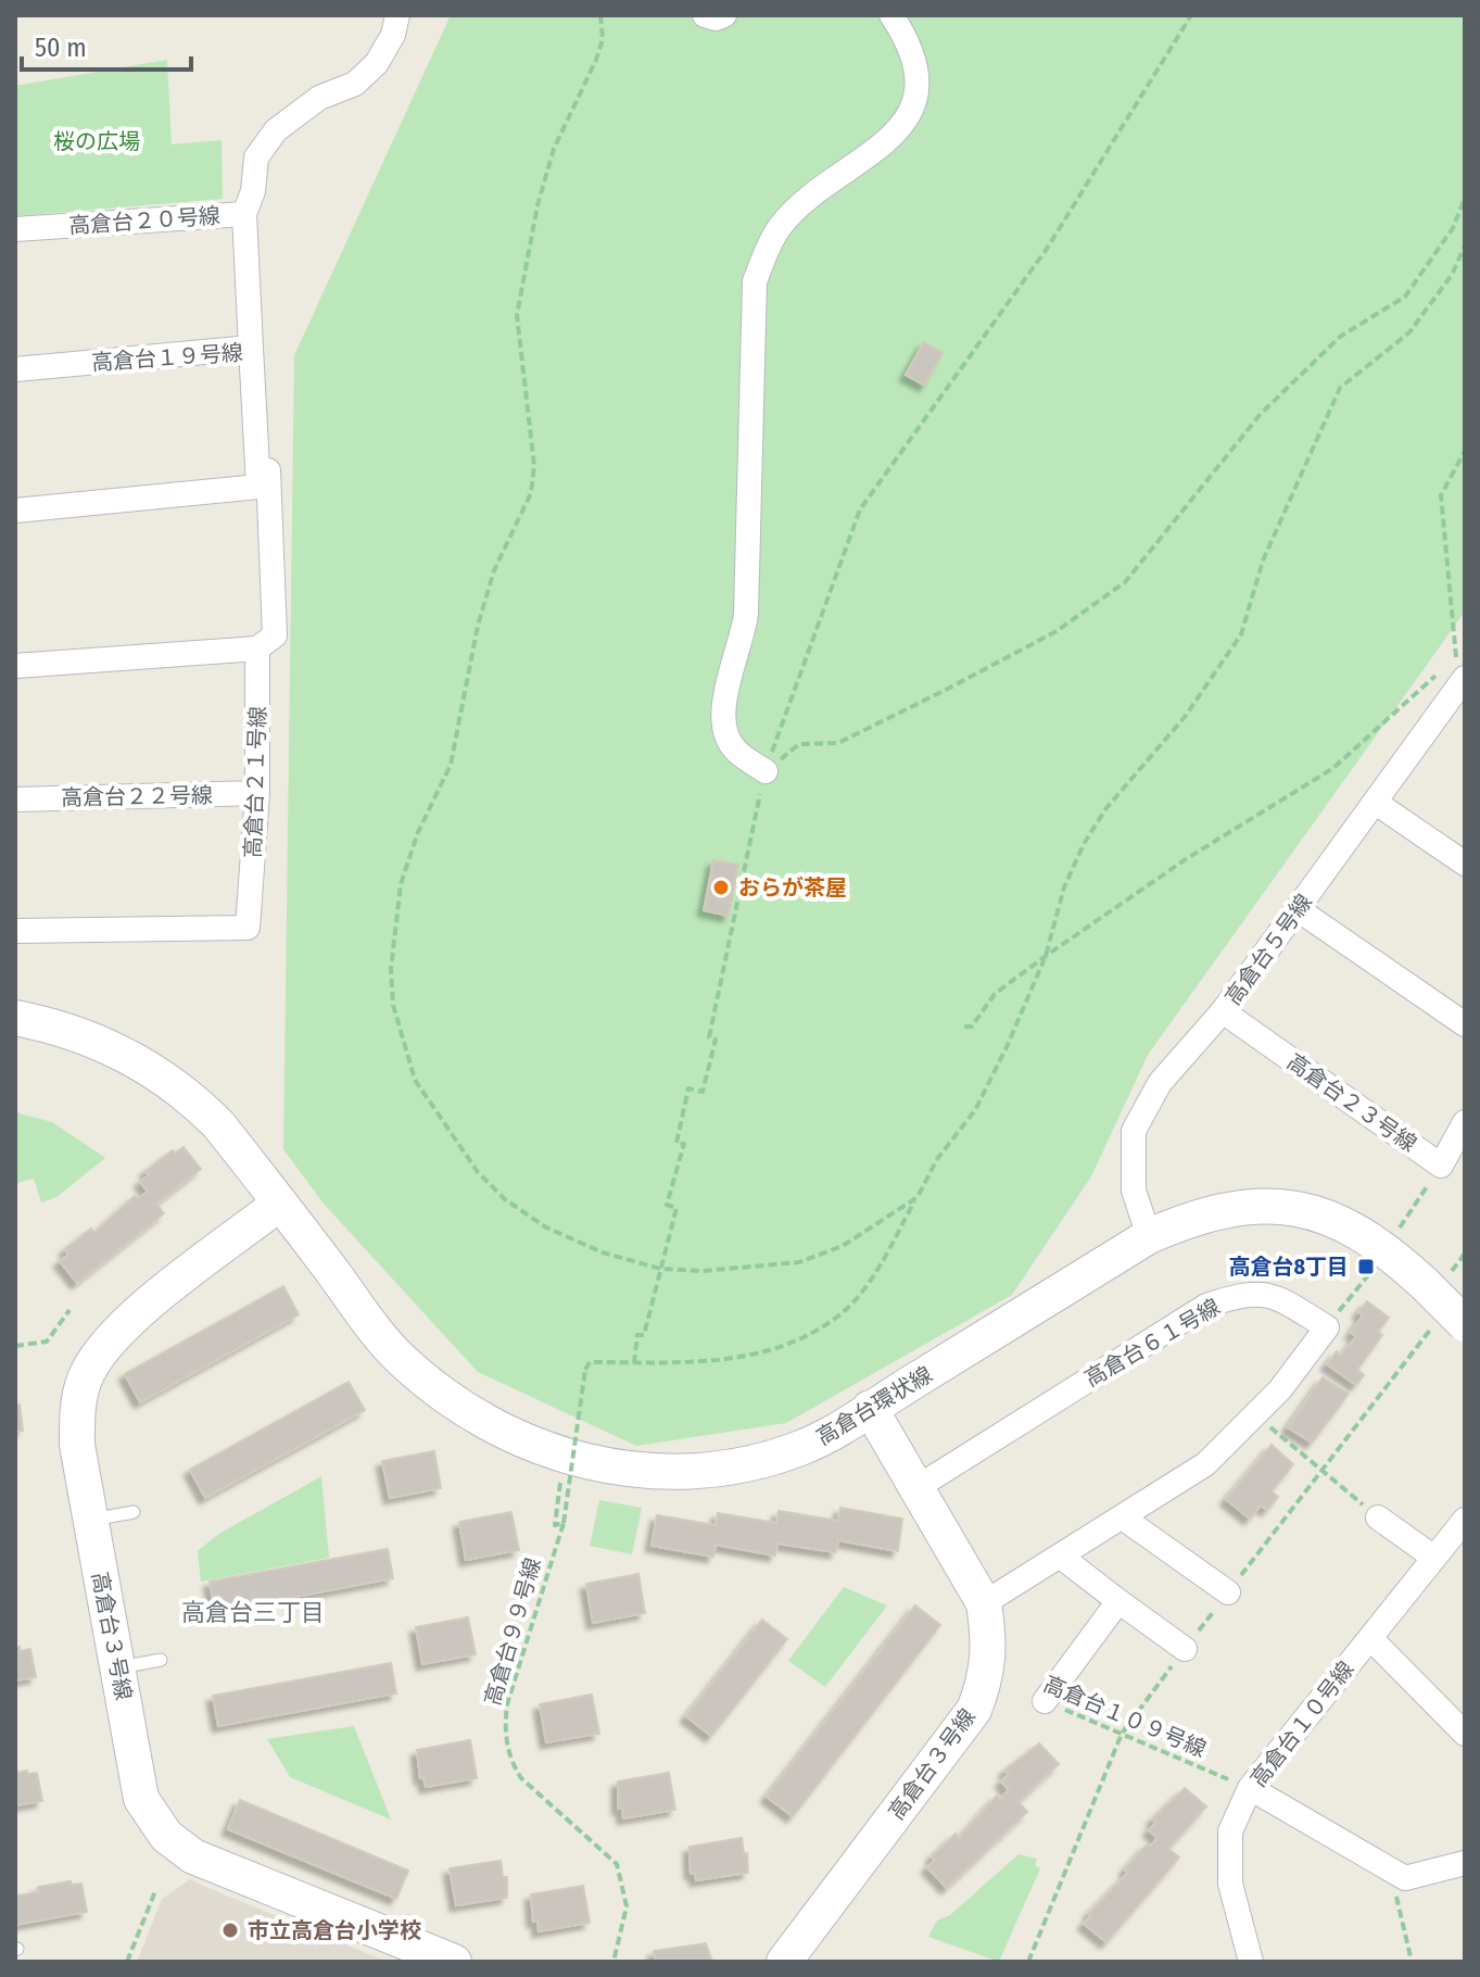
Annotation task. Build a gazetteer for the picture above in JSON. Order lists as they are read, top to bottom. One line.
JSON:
{"streets":{"street":["高倉台２０号線","高倉台１９号線","高倉台２１号線","高倉台２２号線","高倉台５号線","高倉台２３号線","高倉台６１号線","高倉台環状線","高倉台３号線","高倉台１０号線"],"path":["高倉台９９号線","高倉台１０９号線"]},"crossings":[["高倉台２０号線","高倉台１９号線"],["高倉台２１号線","高倉台２２号線"],["高倉台５号線","高倉台２３号線"],["高倉台５号線","高倉台環状線"],["高倉台６１号線","高倉台３号線"],["高倉台環状線","高倉台３号線"],["高倉台１０９号線","高倉台１０号線"]],"districts":["高倉台三丁目"],"parks":["桜の広場"],"places":{"other":["おらが茶屋","市立高倉台小学校"],"transit":["高倉台8丁目"]},"scale_bar":"50 m"}
